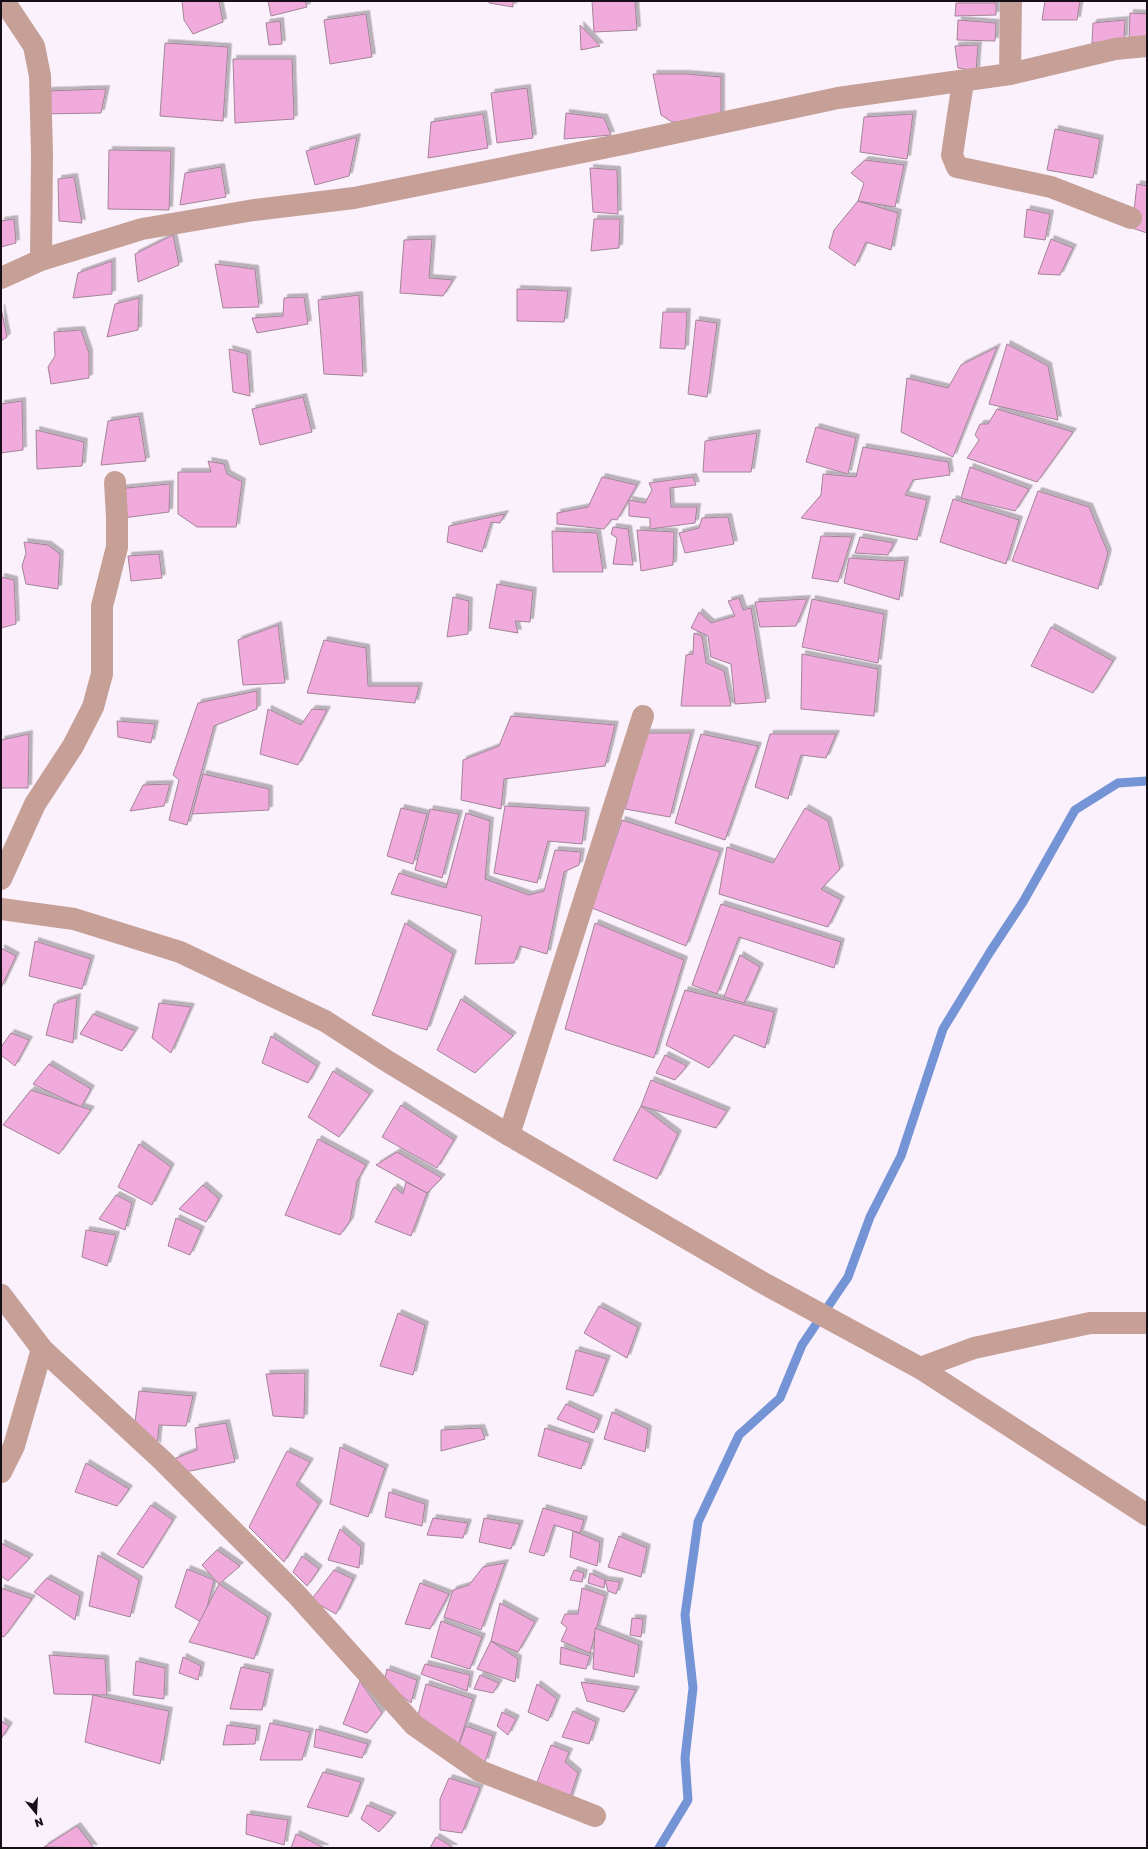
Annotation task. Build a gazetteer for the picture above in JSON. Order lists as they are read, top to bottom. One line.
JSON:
{"north":"bottom"}
